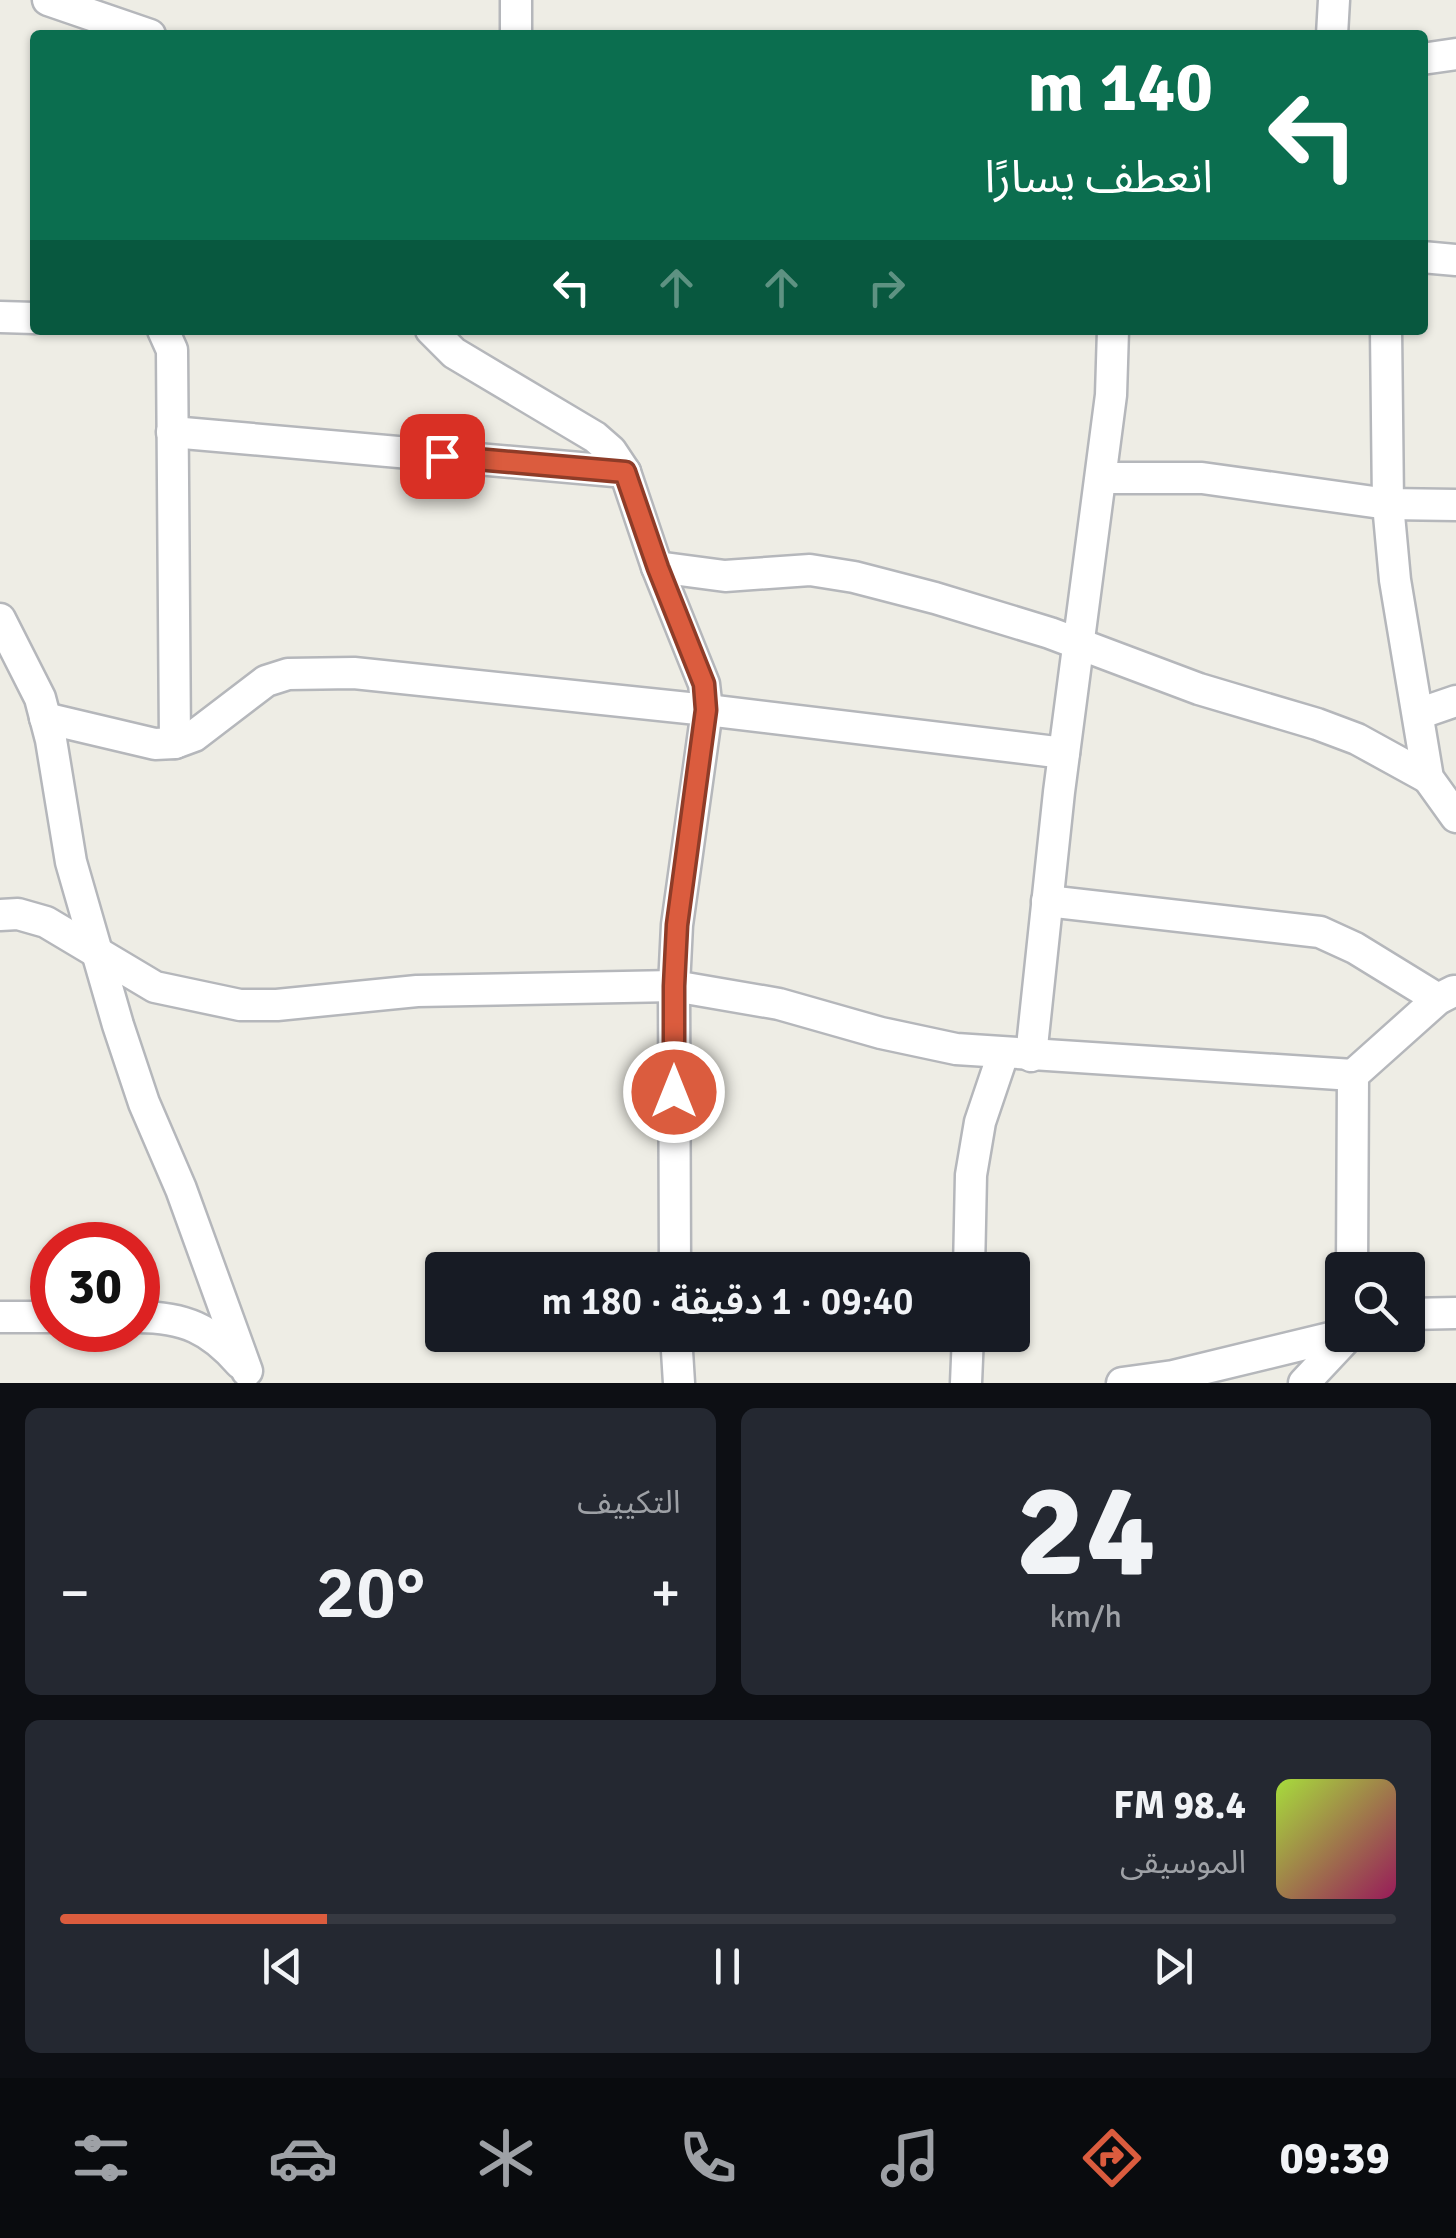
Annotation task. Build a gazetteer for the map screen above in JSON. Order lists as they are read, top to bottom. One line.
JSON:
{"page":{"turn":["140 m","انعطف يسارًا"],"limit":"30","trip":"09:40 · 1 دقيقة · 180 m","tile":[["24","km/h"],"التكييف"],"heat":["−","20°","+"],"song":["98.4 FM","الموسيقى"],"tabs":"09:39"}}
